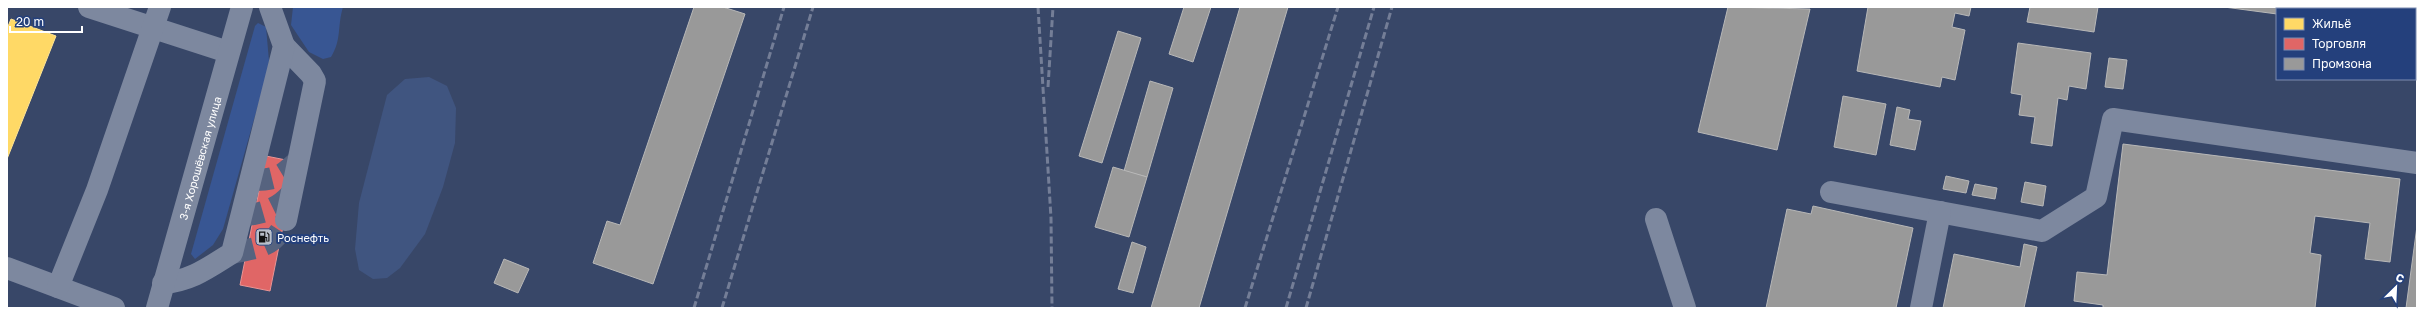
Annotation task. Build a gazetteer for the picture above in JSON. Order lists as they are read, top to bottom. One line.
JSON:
{"streets":{"street":["3-я Хорошёвская улица"]},"places":{"fuel station":["Роснефть"]},"legend":["Жильё","Торговля","Промзона"],"scale_bar":"20 m","north":"top right"}
